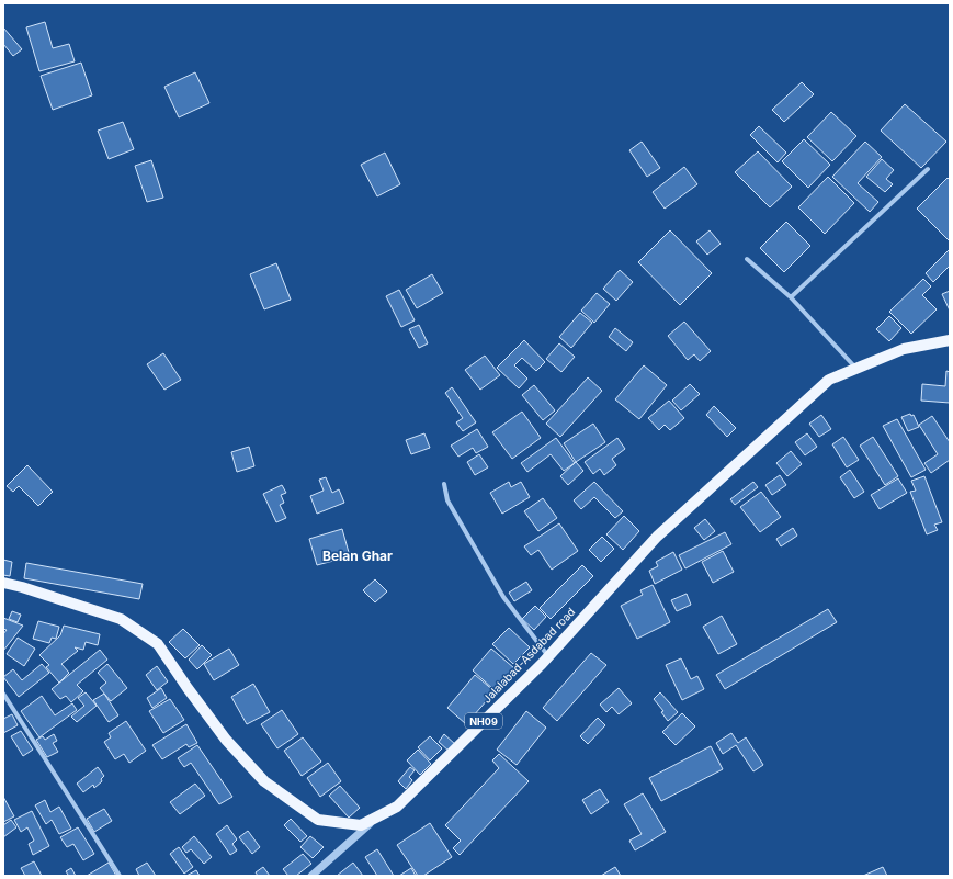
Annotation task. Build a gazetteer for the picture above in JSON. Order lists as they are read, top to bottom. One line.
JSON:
{"streets":{"main road":["Jalalabad-Asdabad road","NH09"]},"districts":["Belan Ghar"]}
